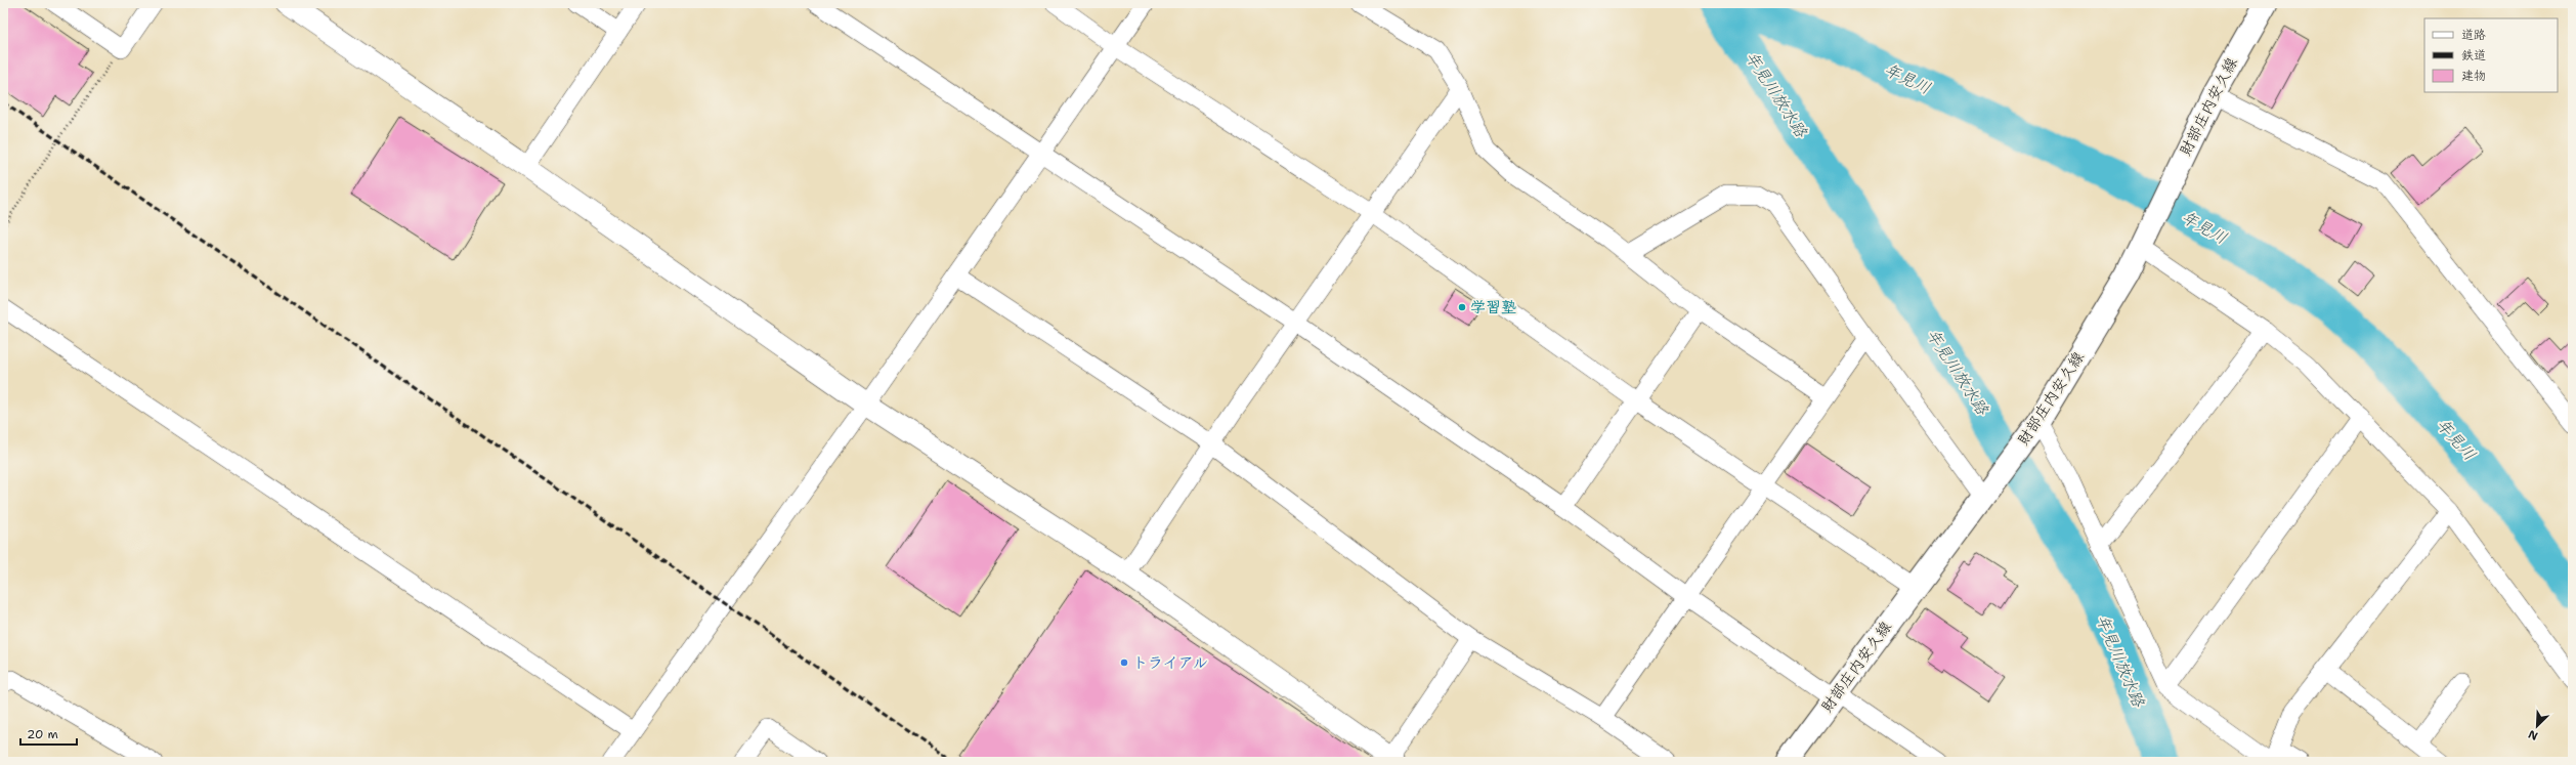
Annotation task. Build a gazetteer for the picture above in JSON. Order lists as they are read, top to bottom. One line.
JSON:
{"streets":{"main road":["財部庄内安久線"]},"water":["年見川","年見川放水路"],"places":["学習塾","トライアル"],"legend":["道路","鉄道","建物"],"scale_bar":"20 m","north":"bottom left"}
